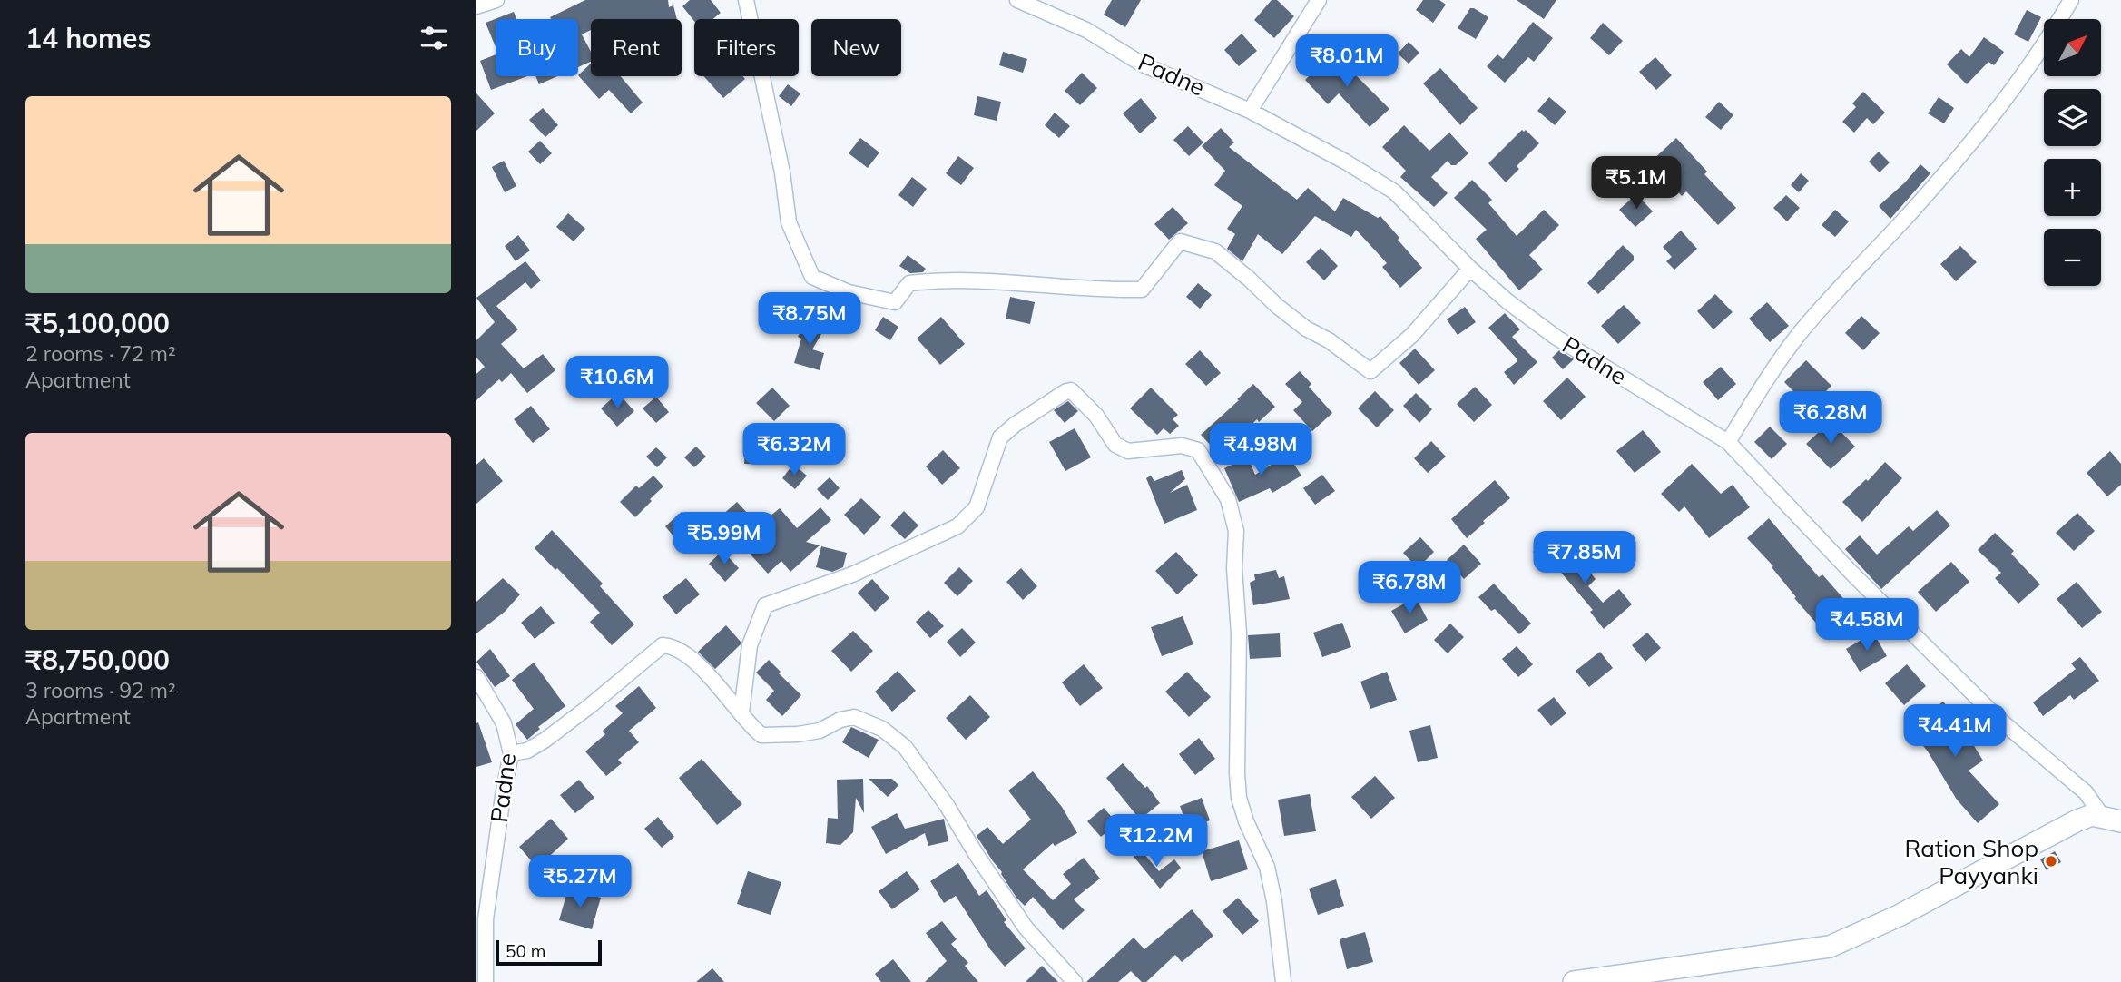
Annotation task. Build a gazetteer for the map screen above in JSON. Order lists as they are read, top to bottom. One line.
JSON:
{"streets":{"street":["Padne"]},"places":["Ration Shop Payyanki"],"scale_bar":"50 m","north":"top right","page":{"heading":"14 homes","map_buttons":["+","−"],"chip":["Buy","Rent","Filters","New"],"price":["₹8.01M","₹5.1M","₹8.75M","₹10.6M","₹6.28M","₹6.32M","₹4.98M","₹5.99M","₹7.85M","₹6.78M","₹4.58M","₹4.41M","₹12.2M","₹5.27M"],"list":[{"name":"₹5,100,000","note":"2 rooms · 72 m² · Apartment"},{"name":"₹8,750,000","note":"3 rooms · 92 m² · Apartment"}],"scale":"50 m"}}
